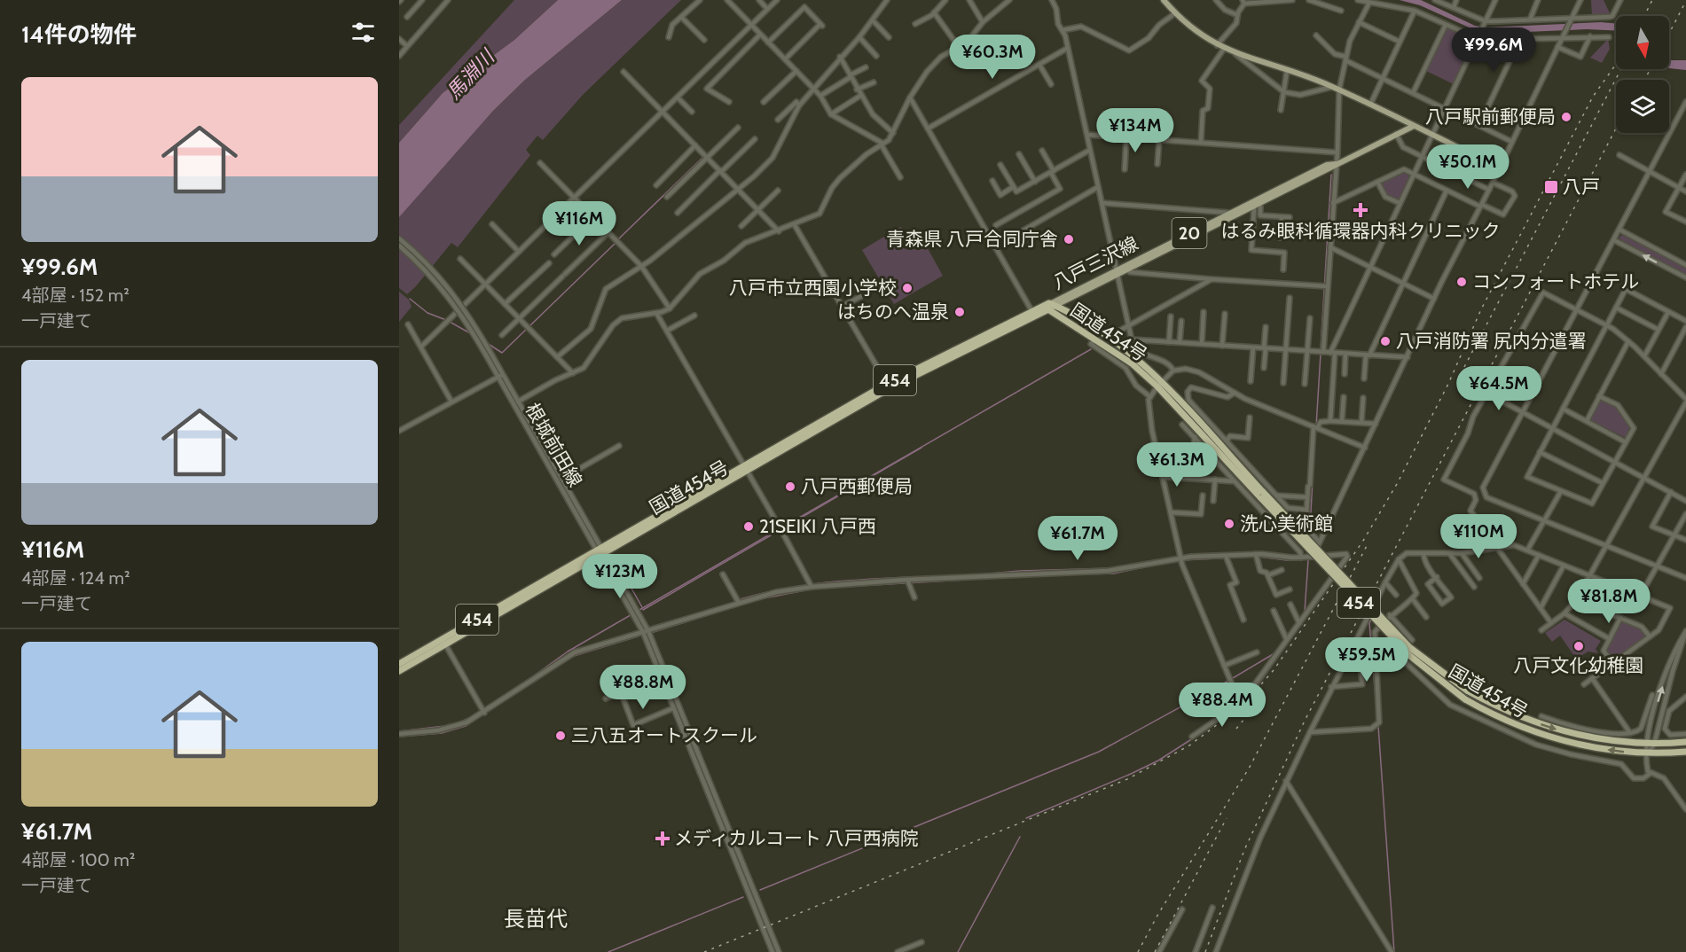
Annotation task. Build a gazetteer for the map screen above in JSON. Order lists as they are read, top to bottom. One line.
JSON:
{"streets":{"highway":["国道454号","454"],"main road":["20","八戸三沢線"],"street":["根城前田線"]},"crossings":[["八戸三沢線","国道454号"],["国道454号","根城前田線"]],"districts":["長苗代"],"water":["馬淵川"],"places":{"other":["八戸駅前郵便局","青森県 八戸合同庁舎","コンフォートホテル","八戸市立西園小学校","はちのへ温泉","八戸消防署 尻内分遣署","八戸西郵便局","洗心美術館","21SEIKI 八戸西","八戸文化幼稚園","三八五オートスクール"],"transit":["八戸"],"health":["はるみ眼科循環器内科クリニック","メディカルコート 八戸西病院"]},"north":"bottom","page":{"heading":"14件の物件","price":["¥99.6M","¥60.3M","¥134M","¥50.1M","¥116M","¥64.5M","¥61.3M","¥110M","¥61.7M","¥123M","¥81.8M","¥59.5M","¥88.8M","¥88.4M"],"list":[{"name":"¥99.6M","note":"4部屋 · 152 m² · 一戸建て"},{"name":"¥116M","note":"4部屋 · 124 m² · 一戸建て"},{"name":"¥61.7M","note":"4部屋 · 100 m² · 一戸建て"}]}}
